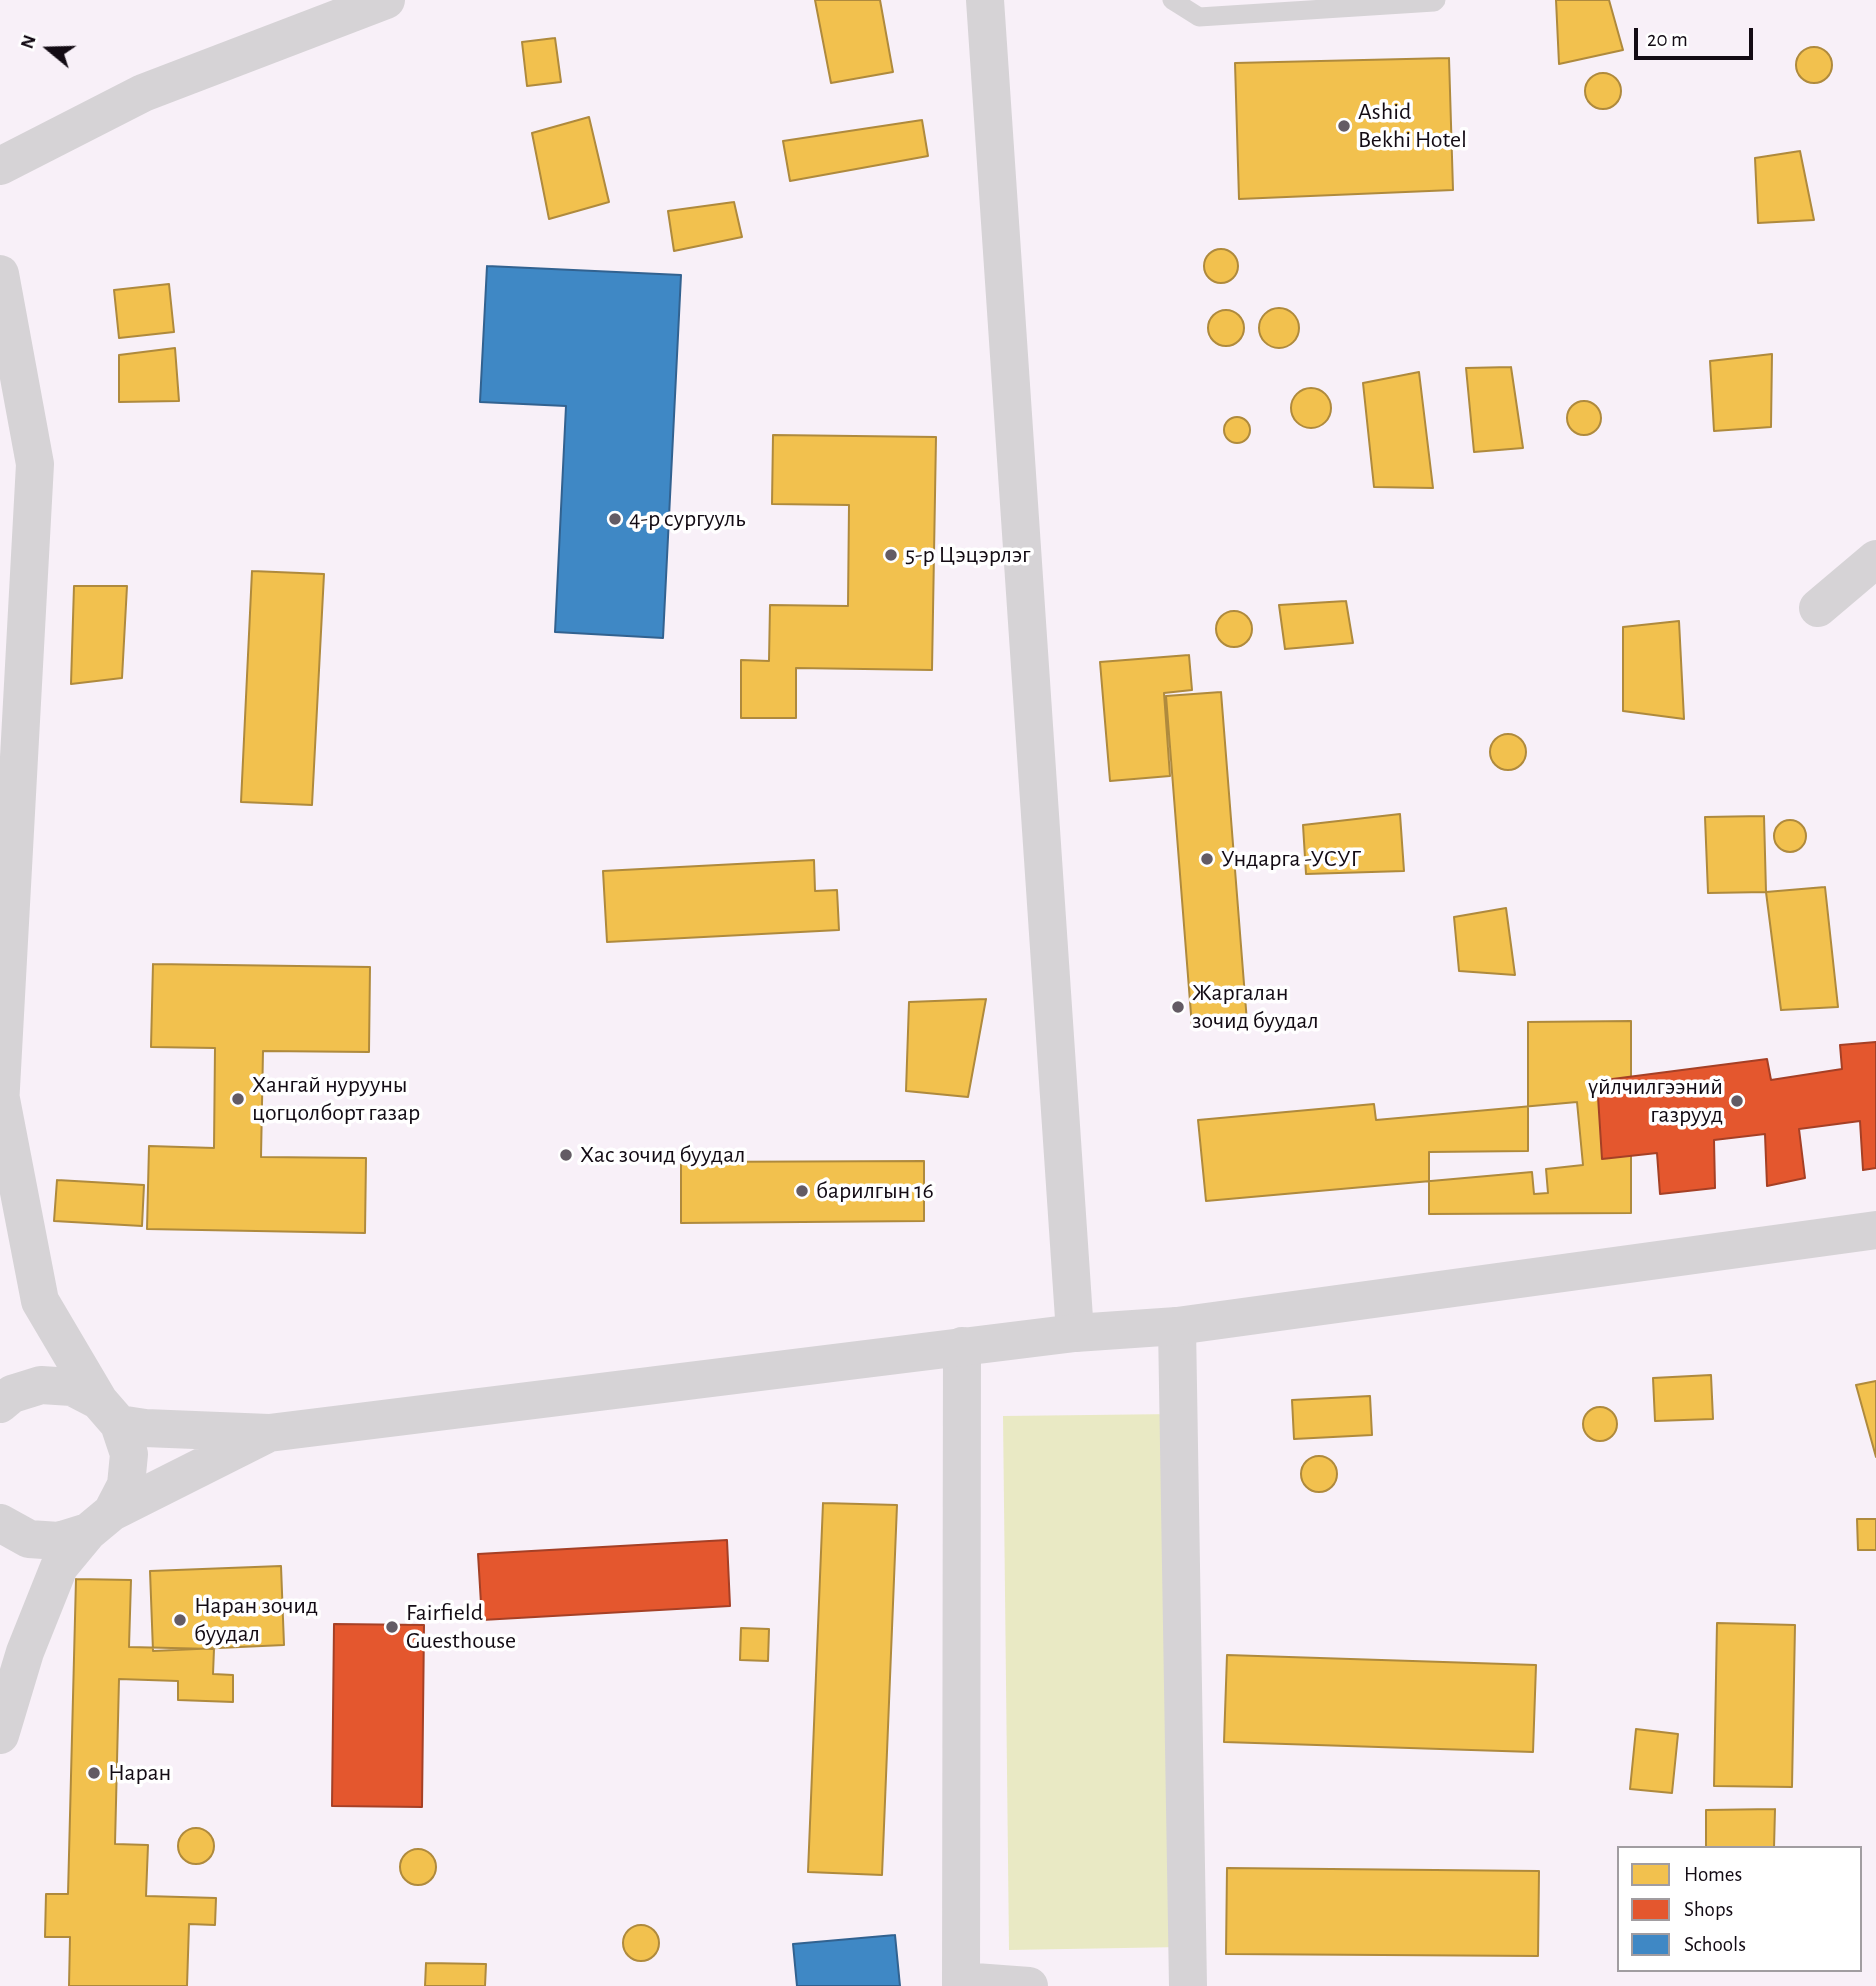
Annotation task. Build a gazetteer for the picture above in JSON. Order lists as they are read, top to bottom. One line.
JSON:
{"places":["Ashid Bekhi Hotel","4-р сургууль","5-р Цэцэрлэг","Ундарга -УСУГ","Жаргалан зочид буудал","Хангай нурууны цогцолборт газар","үйлчилгээний газрууд","Хас зочид буудал","барилгын 16","Наран зочид буудал","Fairfield Guesthouse","Наран"],"legend":["Homes","Shops","Schools"],"scale_bar":"20 m","north":"left"}
